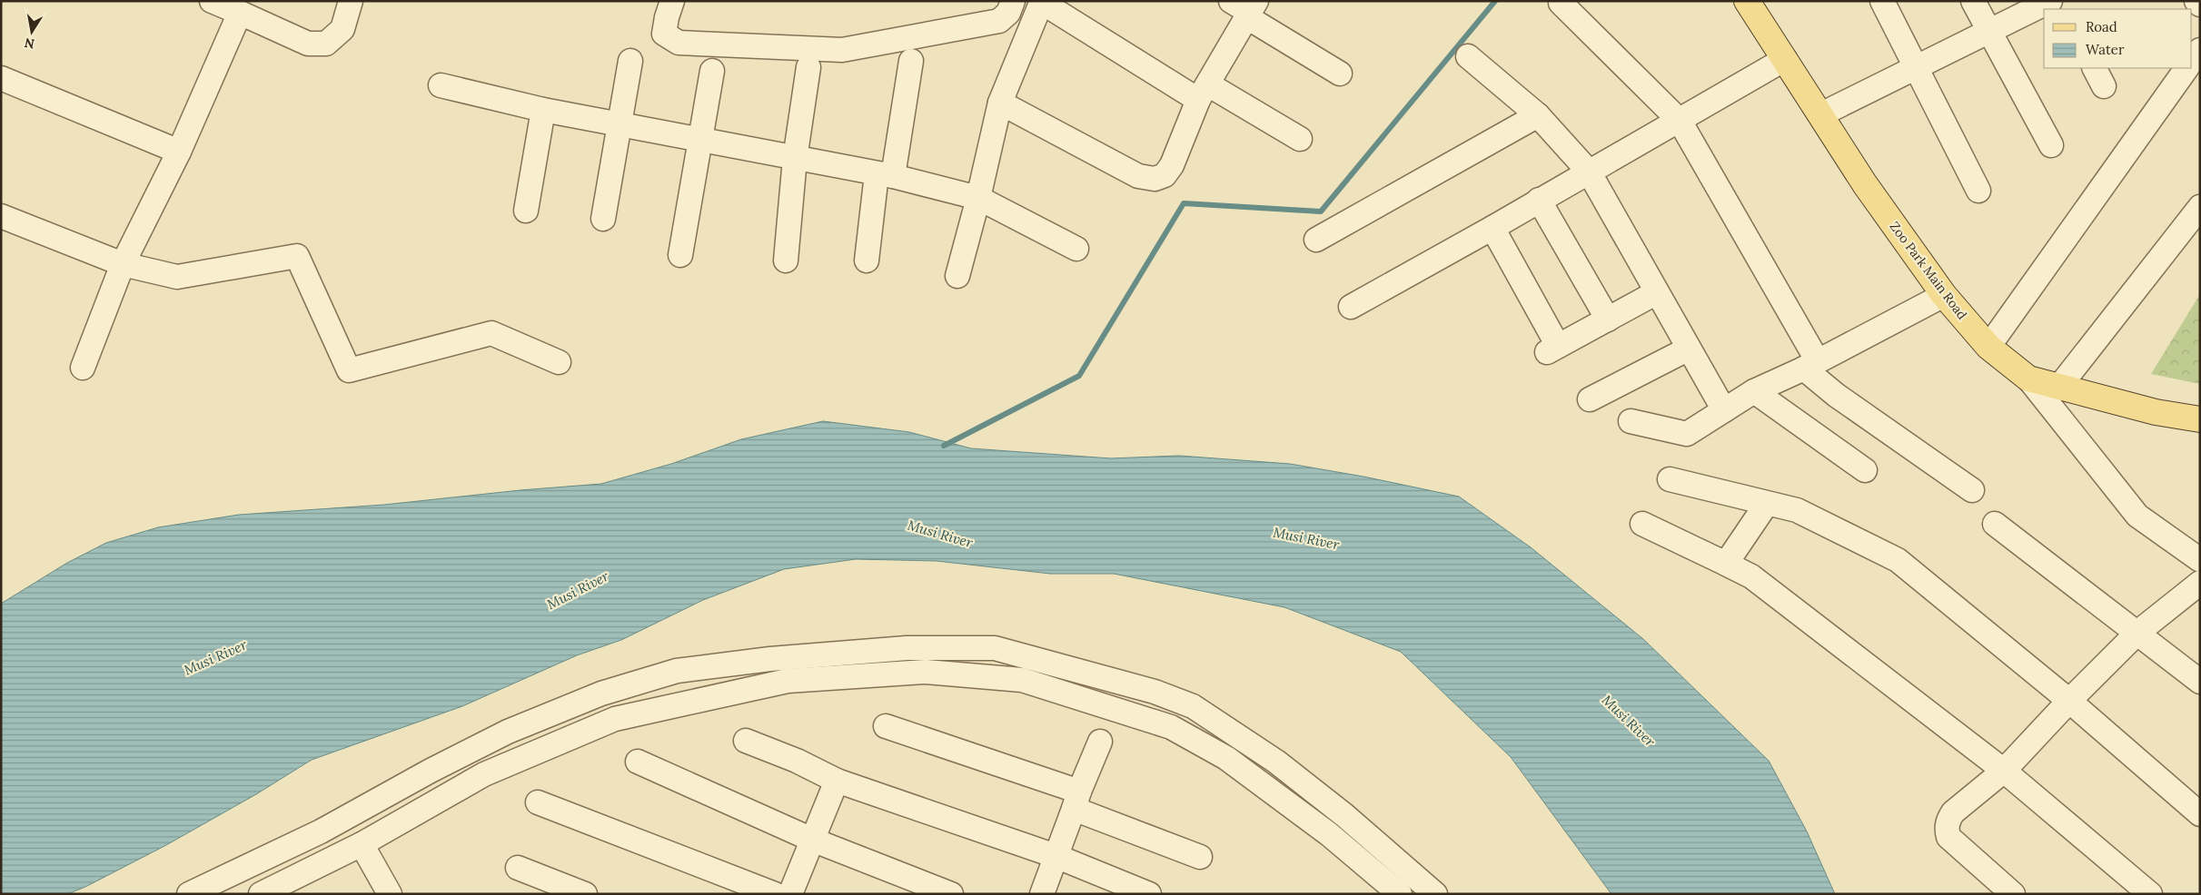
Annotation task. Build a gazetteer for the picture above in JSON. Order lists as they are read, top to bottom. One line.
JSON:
{"streets":{"main road":["Zoo Park Main Road"]},"water":["Musi River"],"legend":["Road","Water"],"north":"bottom"}
